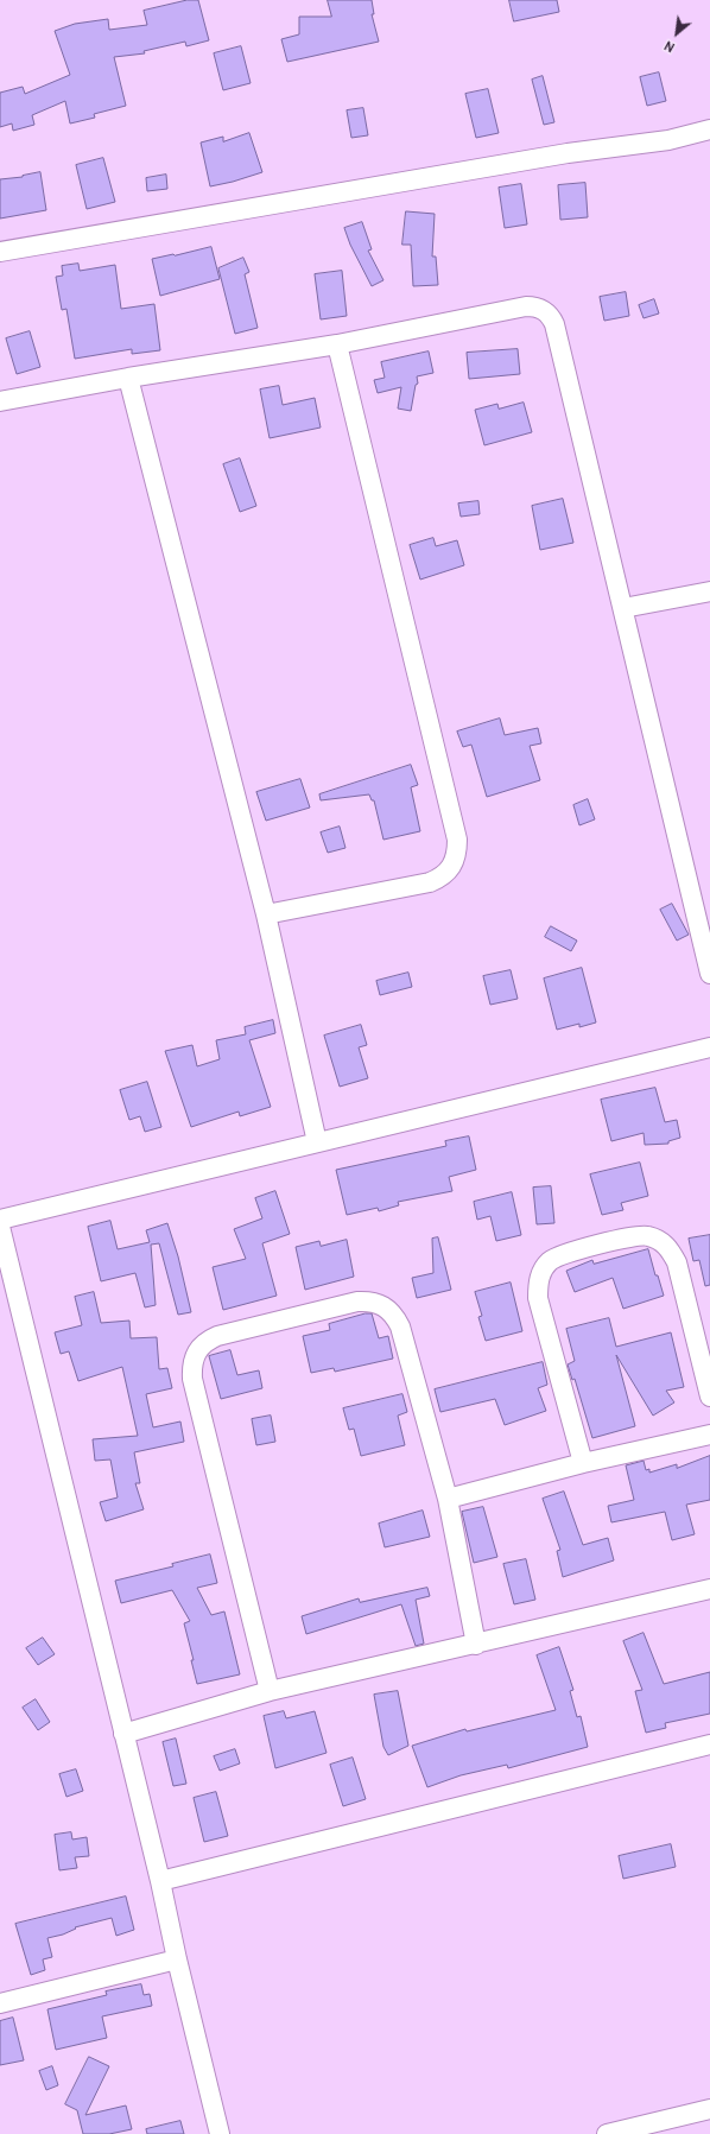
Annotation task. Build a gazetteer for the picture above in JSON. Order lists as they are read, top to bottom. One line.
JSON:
{"north":"bottom left"}
